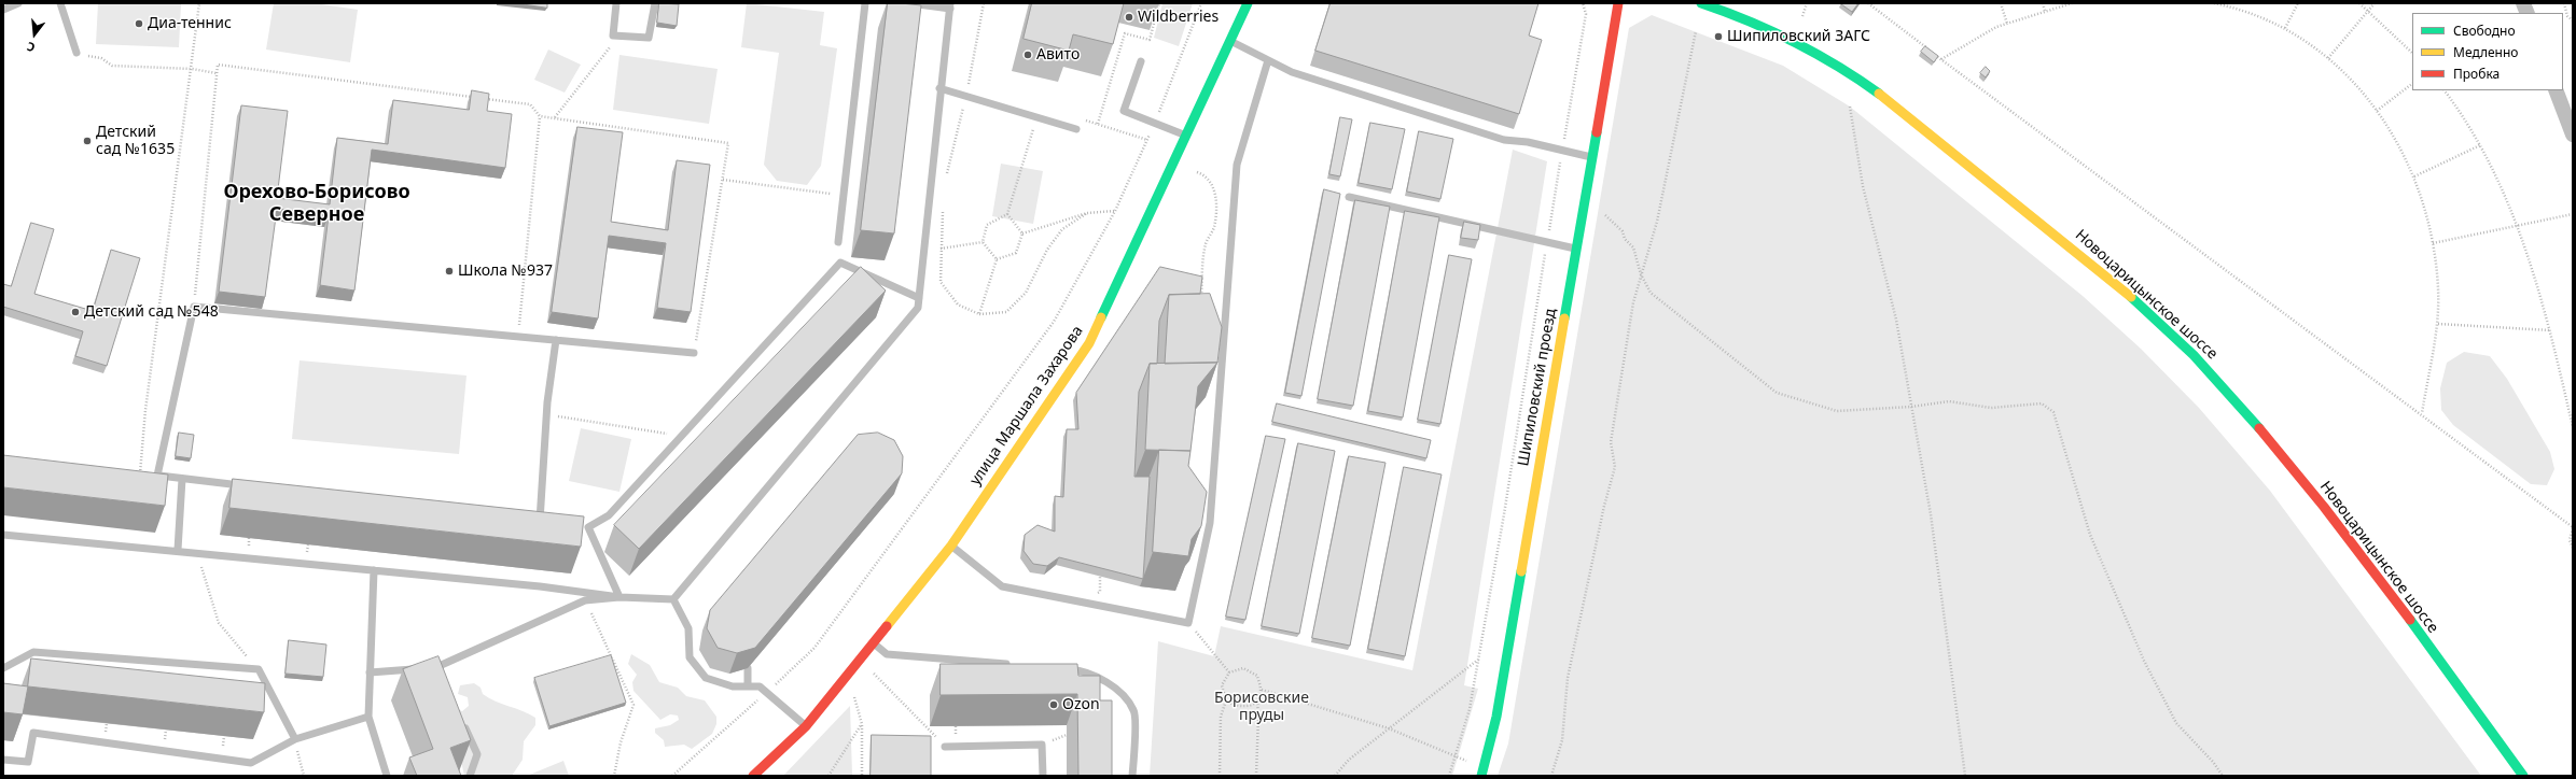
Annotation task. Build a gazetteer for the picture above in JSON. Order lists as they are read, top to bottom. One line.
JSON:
{"streets":{"main road":["Новоцарицынское шоссе","Шипиловский проезд","улица Маршала Захарова"]},"districts":["Орехово-Борисово Северное"],"parks":["Борисовские пруды"],"places":["Wildberries","Диа-теннис","Шипиловский ЗАГС","Авито","Детский сад №1635","Школа №937","Детский сад №548","Ozon"],"legend":["Свободно","Медленно","Пробка"],"north":"bottom"}
